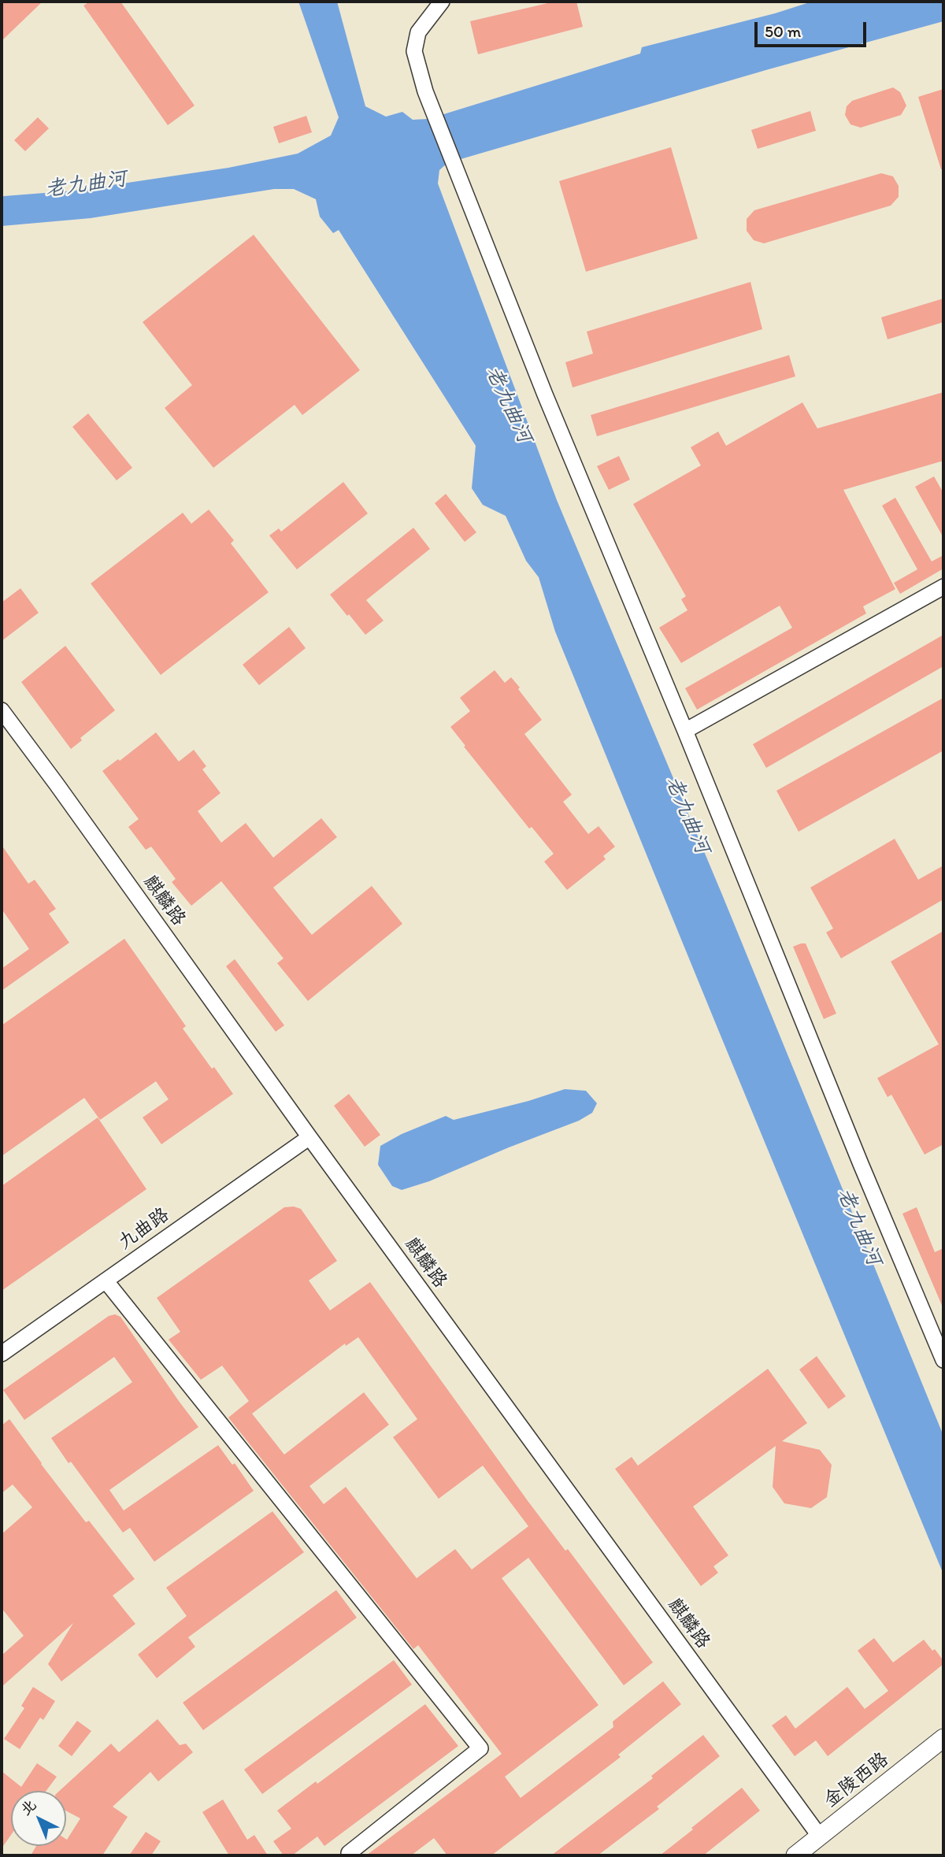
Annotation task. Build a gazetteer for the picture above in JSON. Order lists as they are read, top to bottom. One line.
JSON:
{"streets":{"main road":["金陵西路"],"street":["麒麟路","九曲路"]},"crossings":[["麒麟路","九曲路"],["麒麟路","金陵西路"]],"water":["老九曲河"],"scale_bar":"50 m","north":"top left"}
